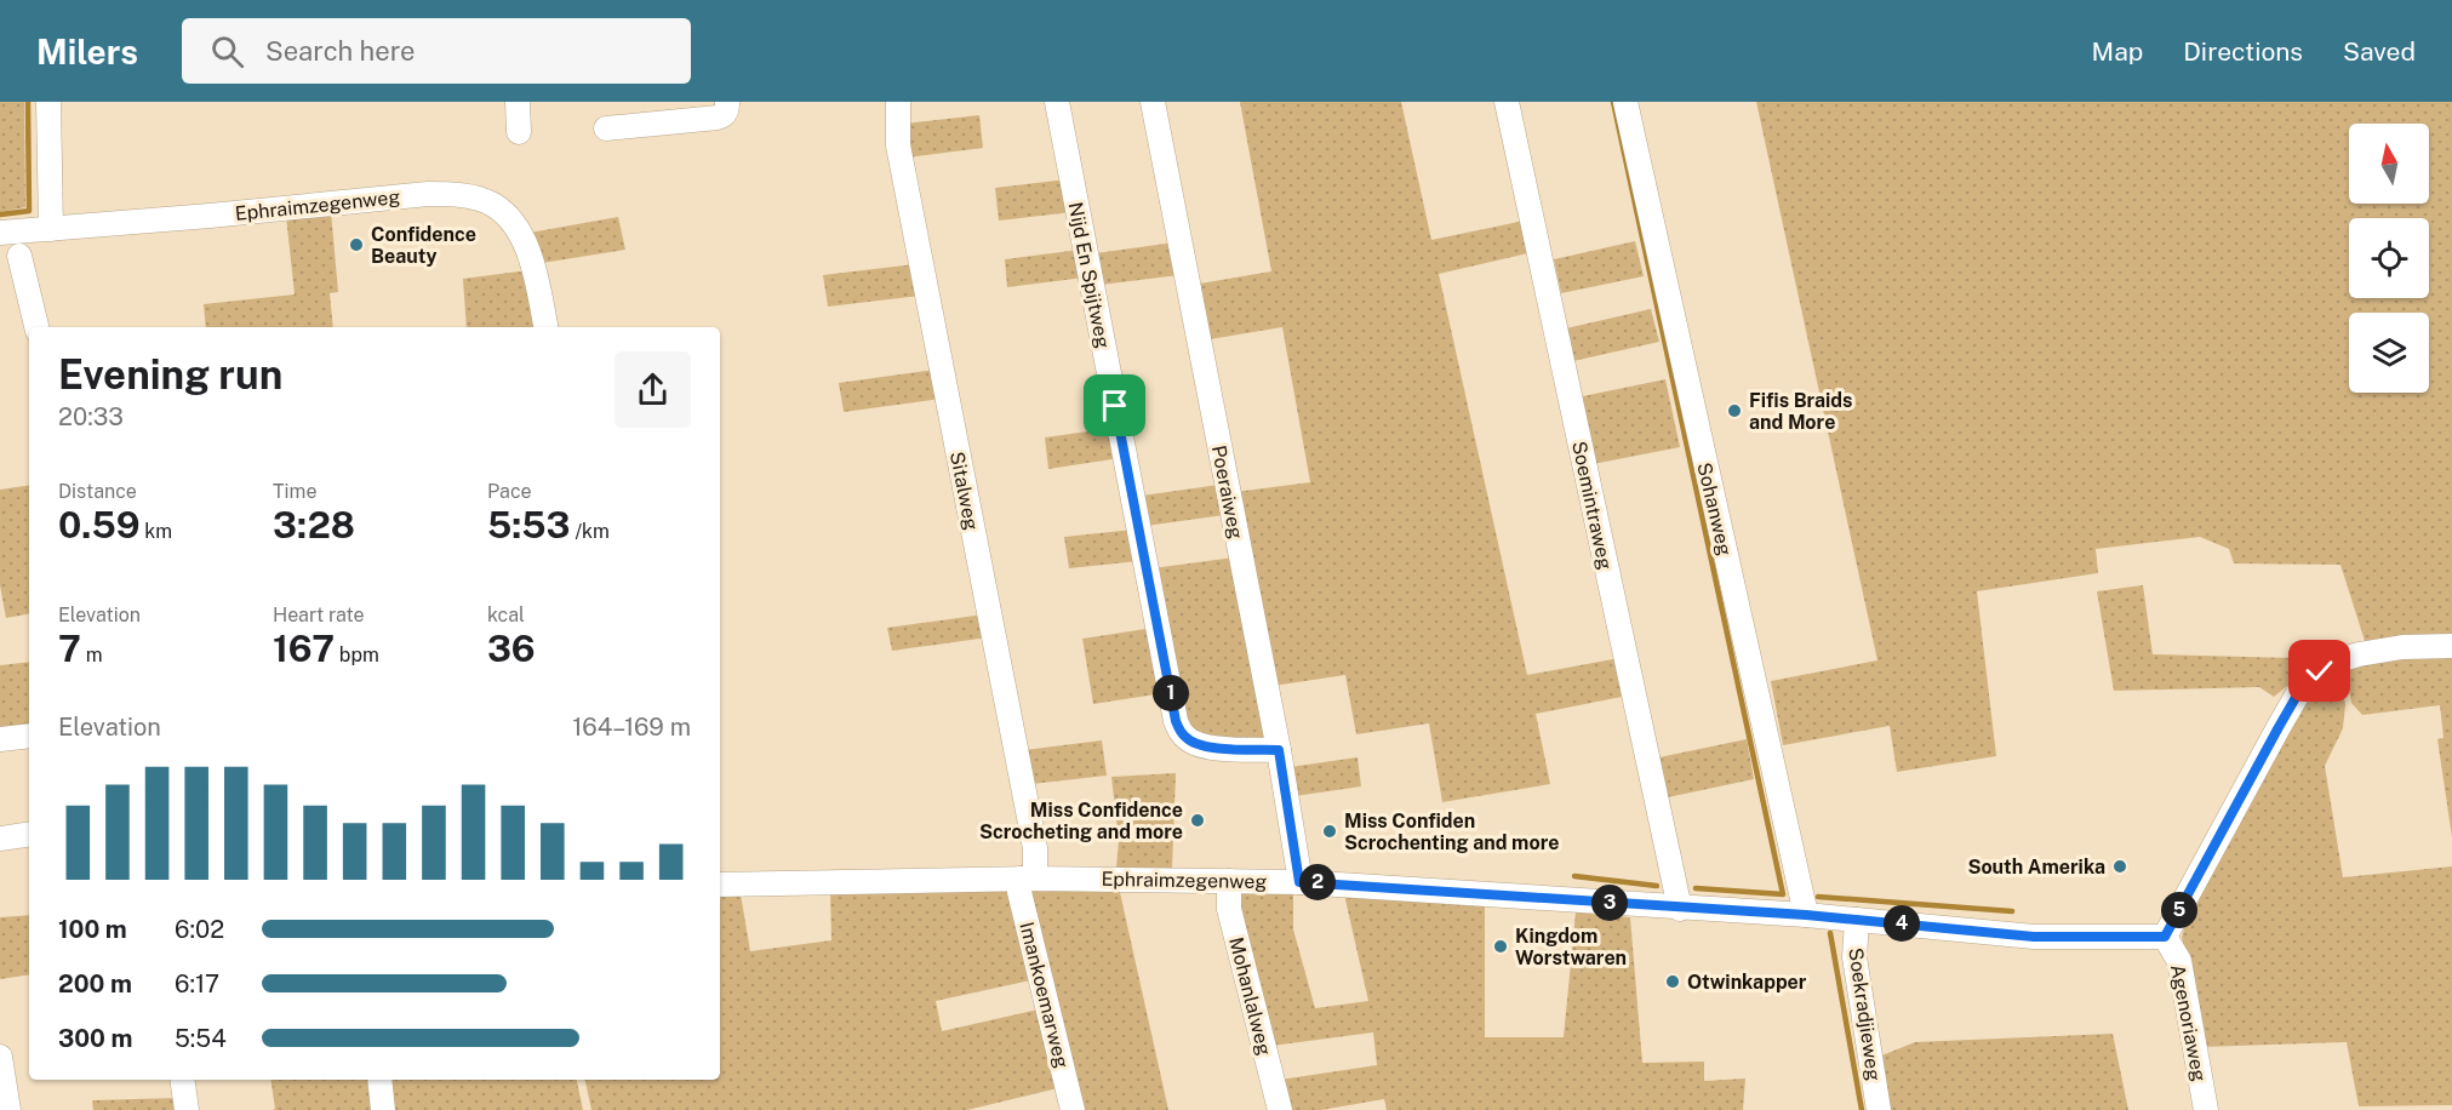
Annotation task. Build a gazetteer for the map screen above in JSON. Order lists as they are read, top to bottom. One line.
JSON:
{"streets":{"street":["Ephraimzegenweg","Nijd En Spijtweg","Sitalweg","Poeraiweg","Soemintraweg","Sohanweg","Imankoemarweg","Mohanlalweg","Soekradjieweg","Agenoriaweg"]},"crossings":[["Ephraimzegenweg","Sitalweg"],["Ephraimzegenweg","Poeraiweg"],["Ephraimzegenweg","Soemintraweg"],["Ephraimzegenweg","Sohanweg"],["Ephraimzegenweg","Imankoemarweg"],["Ephraimzegenweg","Mohanlalweg"],["Ephraimzegenweg","Soekradjieweg"],["Ephraimzegenweg","Agenoriaweg"],["Nijd En Spijtweg","Poeraiweg"],["Sitalweg","Imankoemarweg"]],"places":["Confidence Beauty","Fifis Braids and More","Miss Confidence Scrocheting and more","Miss Confiden Scrochenting and more","South Amerika","Kingdom Worstwaren","Otwinkapper"],"north":"top","page":{"header":"Milers","search":"Search here","nav":["Map","Directions","Saved"],"heading":["Evening run","20:33"],"stats":[["Distance","0.59 km"],["Time","3:28"],["Pace","5:53 /km"],["Elevation","7 m"],["Heart rate","167 bpm"],["kcal","36"]],"pins":["1","2","3","5","4"],"chart":["Elevation","164–169 m"],"list":[{"name":"100 m","note":"6:02"},{"name":"200 m","note":"6:17"},{"name":"300 m","note":"5:54"}]}}
